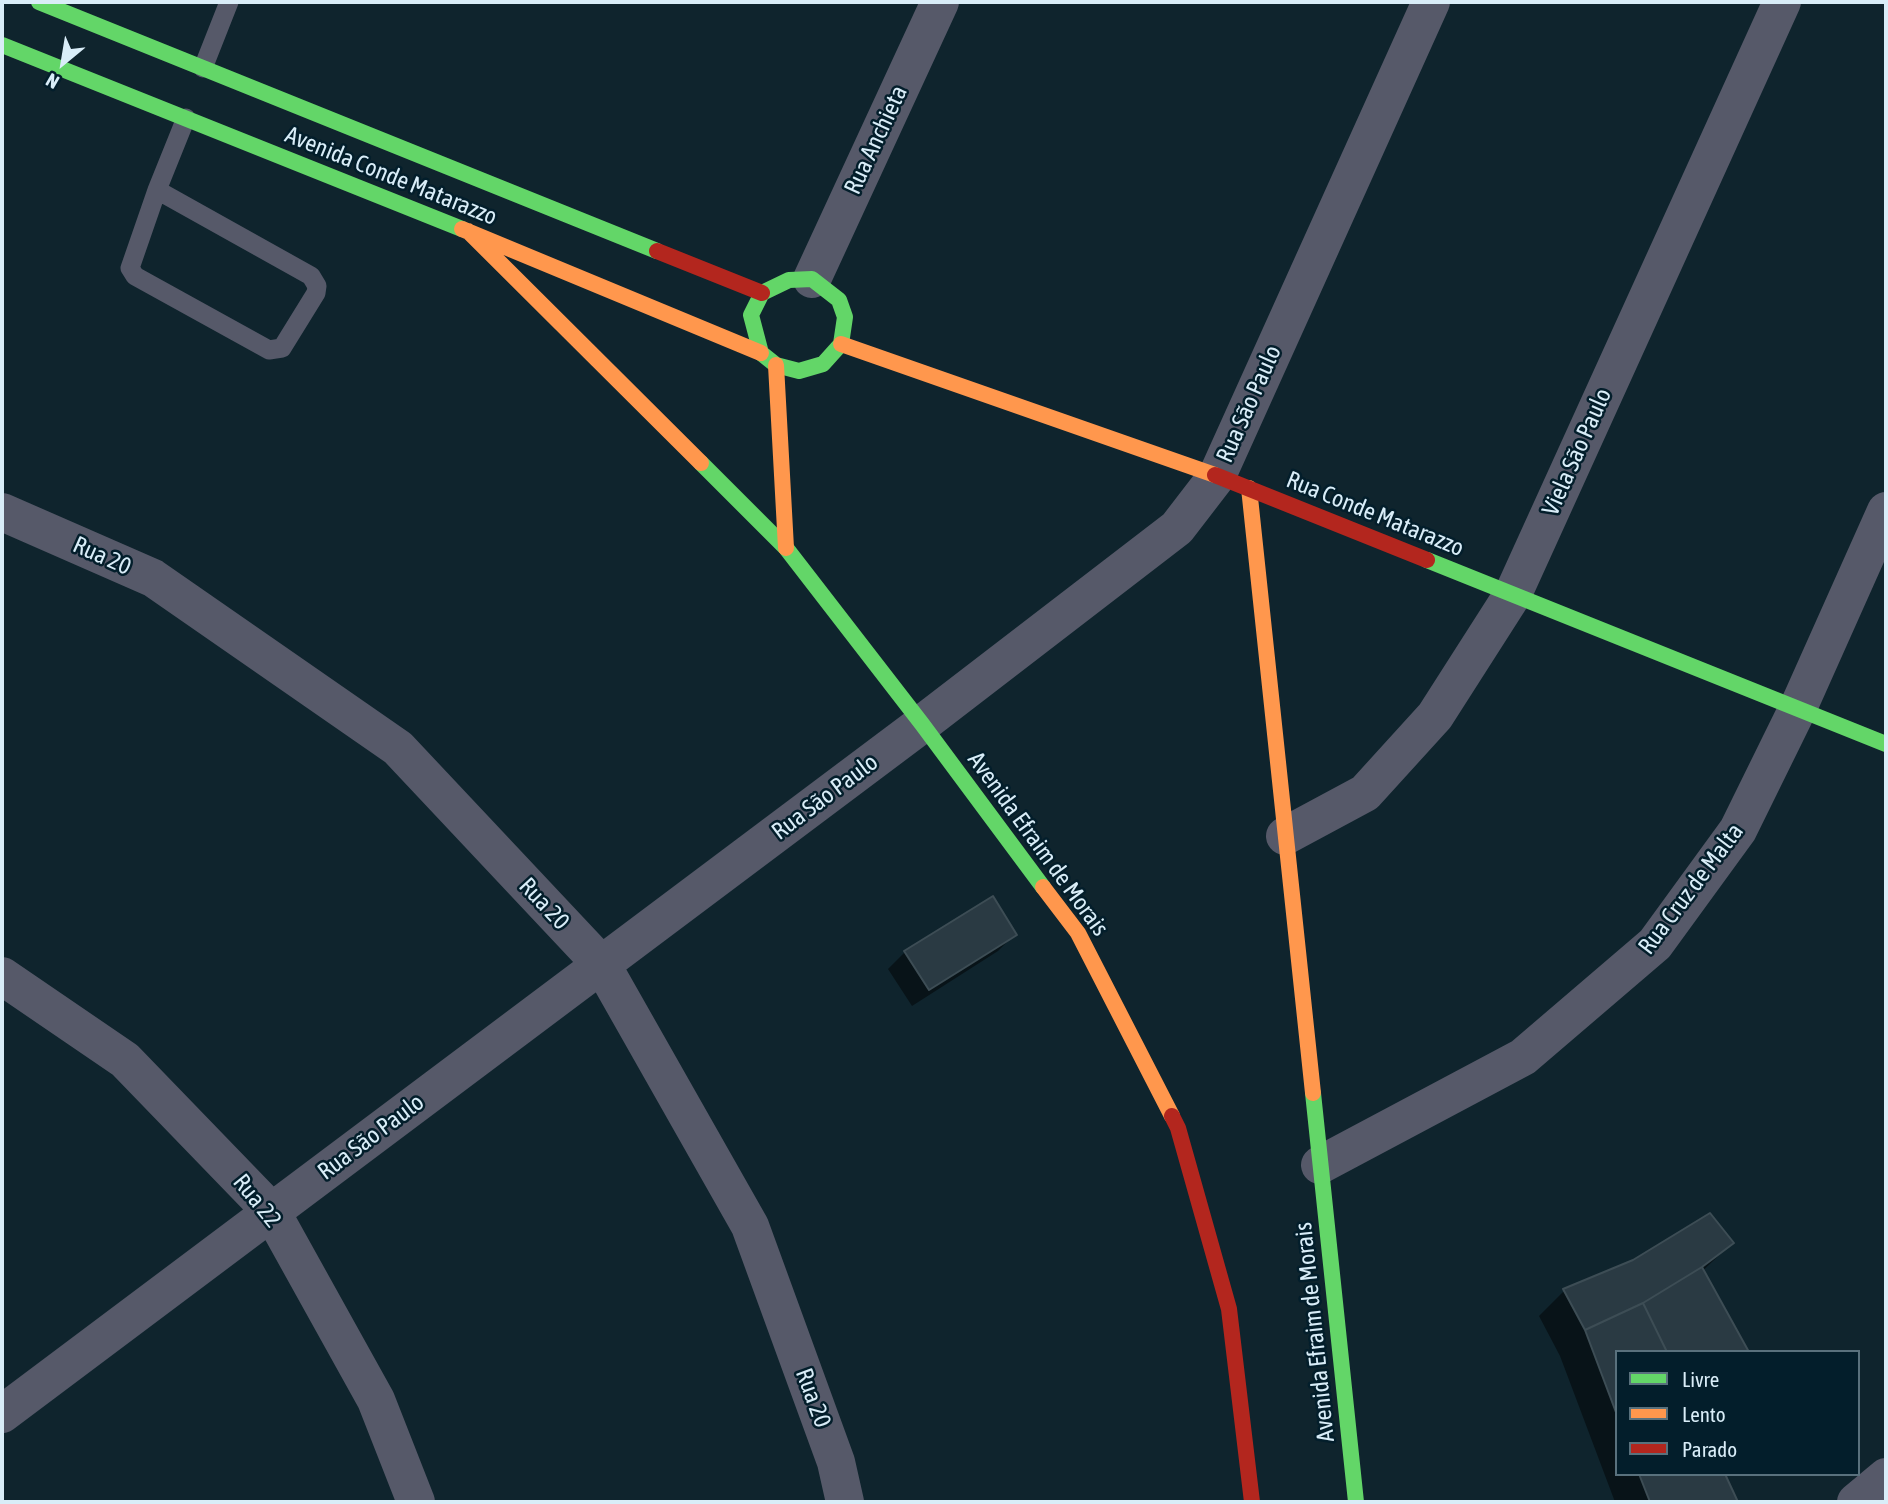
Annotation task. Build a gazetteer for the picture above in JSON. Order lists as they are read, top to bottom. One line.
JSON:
{"streets":{"street":["Rua Anchieta","Avenida Conde Matarazzo","Rua São Paulo","Viela São Paulo","Rua Conde Matarazzo","Rua 20","Avenida Efraim de Morais","Rua Cruz de Malta","Rua 22"]},"crossings":[["Rua Anchieta","Avenida Conde Matarazzo"],["Rua Anchieta","Rua Conde Matarazzo"],["Avenida Conde Matarazzo","Rua Conde Matarazzo"],["Avenida Conde Matarazzo","Avenida Efraim de Morais"],["Rua São Paulo","Rua Conde Matarazzo"],["Rua São Paulo","Rua 20"],["Rua São Paulo","Avenida Efraim de Morais"],["Rua São Paulo","Rua 22"],["Viela São Paulo","Rua Conde Matarazzo"],["Viela São Paulo","Avenida Efraim de Morais"],["Rua Conde Matarazzo","Avenida Efraim de Morais"],["Rua Conde Matarazzo","Rua Cruz de Malta"],["Avenida Efraim de Morais","Rua Cruz de Malta"]],"legend":["Livre","Lento","Parado"],"north":"bottom left"}
